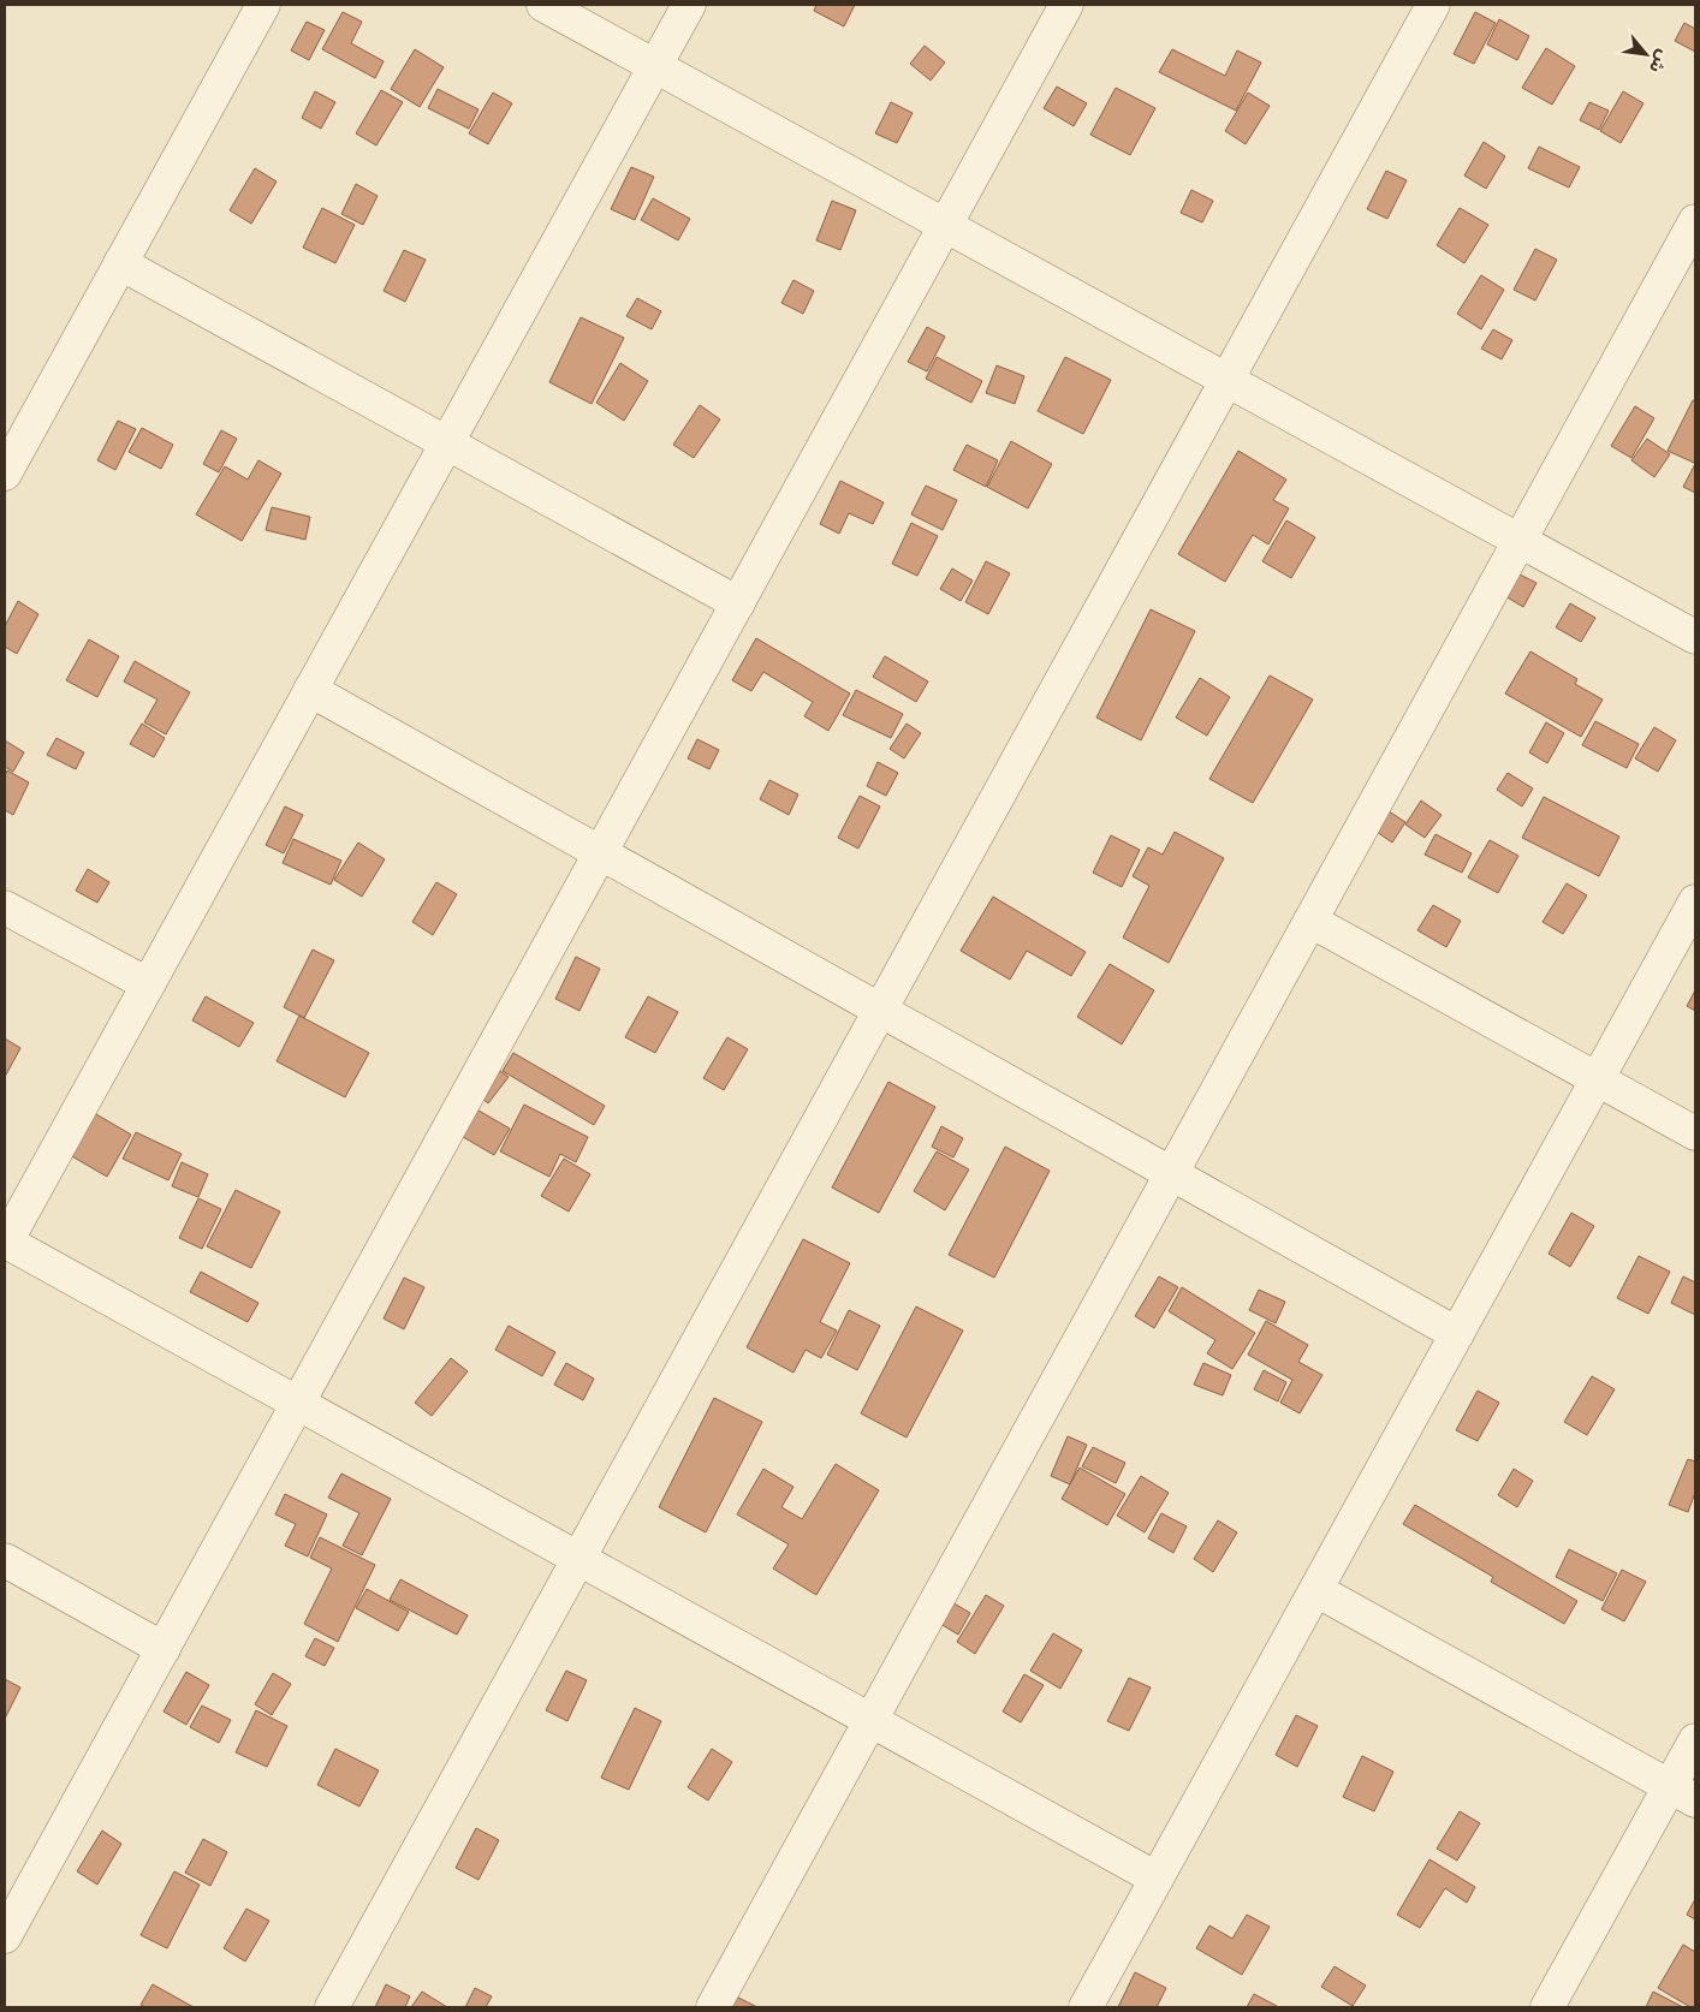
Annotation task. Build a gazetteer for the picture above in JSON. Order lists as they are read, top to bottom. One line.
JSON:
{"north":"bottom right"}
